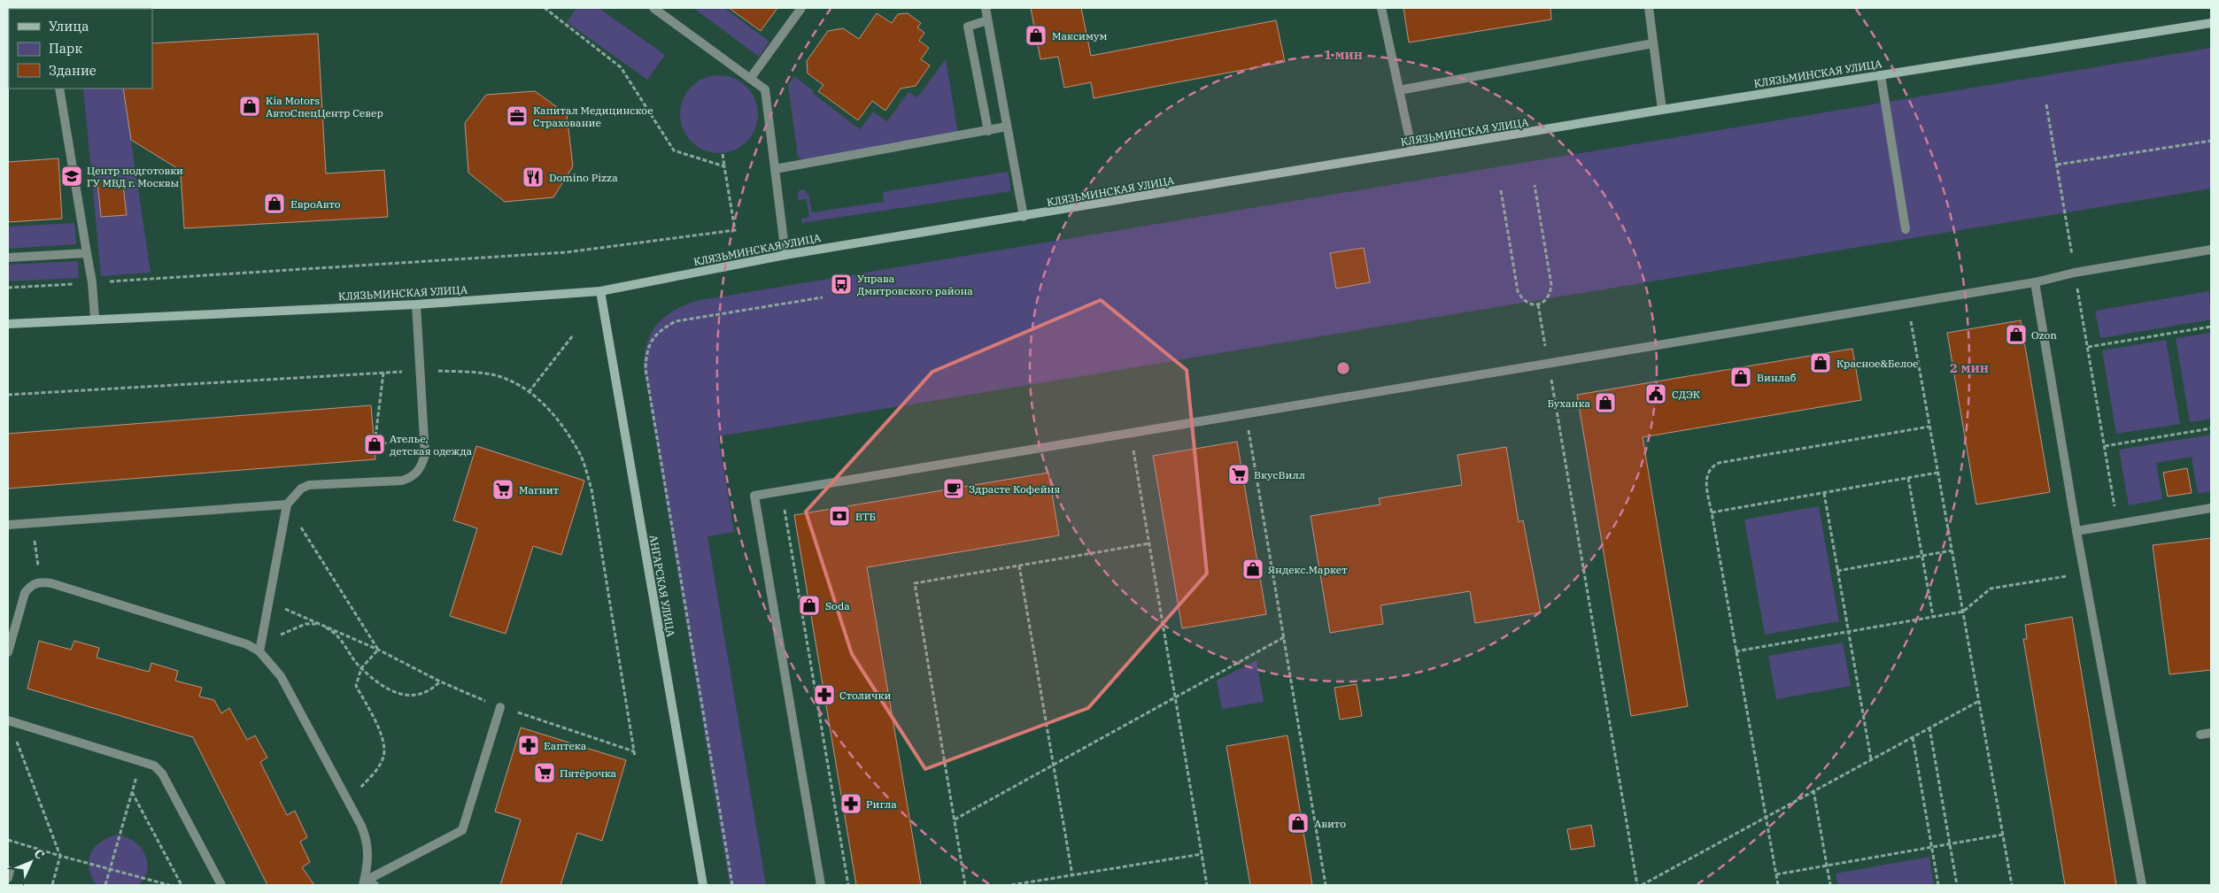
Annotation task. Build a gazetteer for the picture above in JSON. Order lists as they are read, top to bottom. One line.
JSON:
{"streets":{"street":["КЛЯЗЬМИНСКАЯ УЛИЦА","АНГАРСКАЯ УЛИЦА"]},"crossings":[["КЛЯЗЬМИНСКАЯ УЛИЦА","АНГАРСКАЯ УЛИЦА"]],"places":{"shop":["Максимум","Kia Motors АвтоСпецЦентр Север","ЕвроАвто","Ozon","Красное&Белое","Винлаб","Буханка","Ателье, детская одежда","Яндекс.Маркет","Soda","Авито"],"office":["Капитал Медицинское Страхование"],"school or university":["Центр подготовки ГУ МВД г. Москвы"],"restaurant":["Domino Pizza"],"bus stop":["Управа Дмитровского района"],"public building":["СДЭК"],"supermarket":["ВкусВилл","Магнит","Пятёрочка"],"cafe":["Здрасте Кофейня"],"bank":["ВТБ"],"pharmacy":["Столички","Еаптека","Ригла"]},"legend":["Улица","Парк","Здание"],"north":"top right","rings":["1 мин","2 мин"]}
